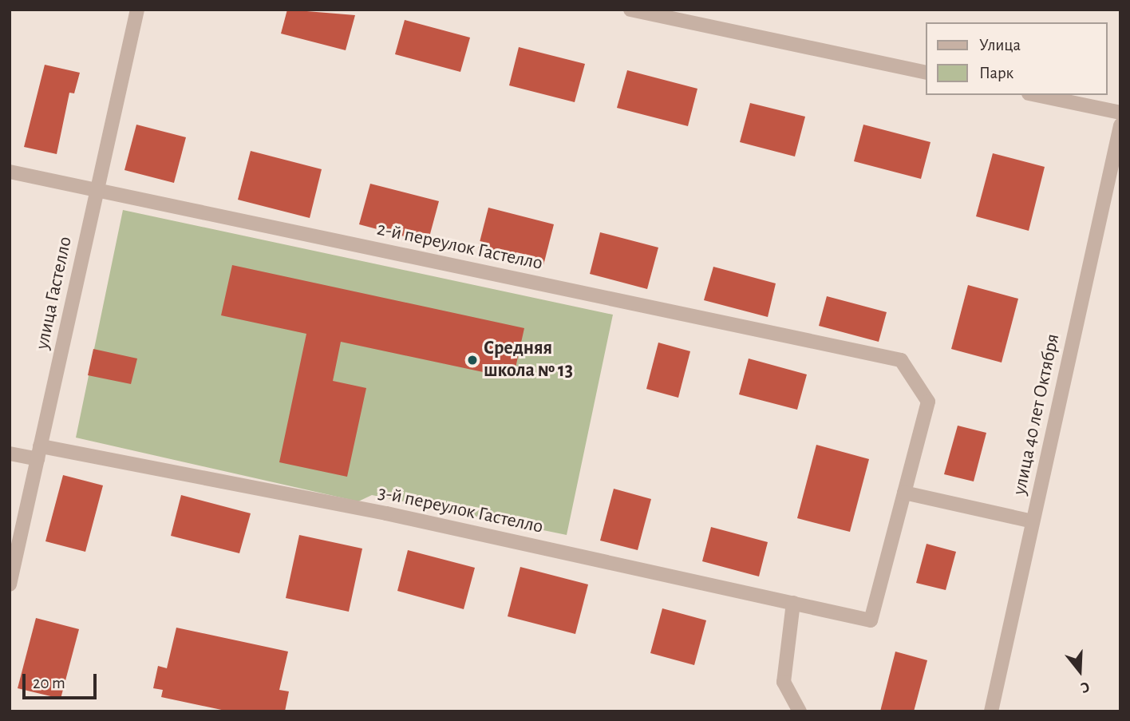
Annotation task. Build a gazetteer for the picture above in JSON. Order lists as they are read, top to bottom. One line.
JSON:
{"streets":{"street":["2-й переулок Гастелло","улица Гастелло","улица 40 лет Октября","3-й переулок Гастелло"]},"crossings":[["2-й переулок Гастелло","улица Гастелло"],["2-й переулок Гастелло","3-й переулок Гастелло"],["улица Гастелло","3-й переулок Гастелло"]],"places":["Средняя школа № 13"],"legend":["Улица","Парк"],"scale_bar":"20 m","north":"bottom"}
